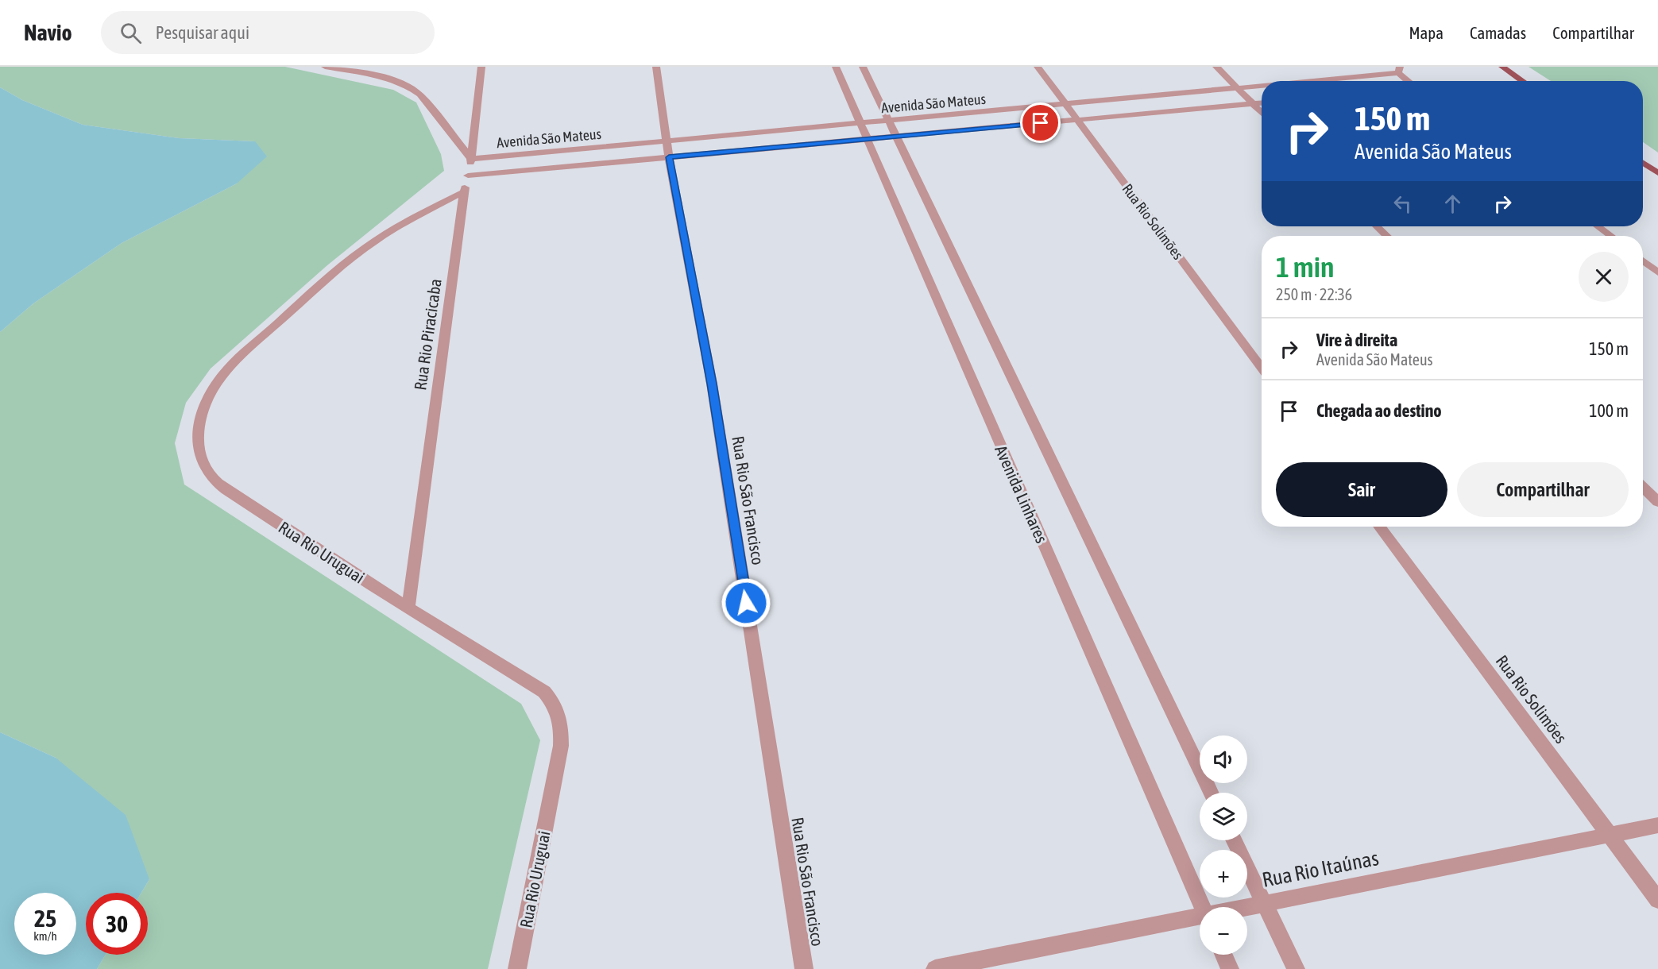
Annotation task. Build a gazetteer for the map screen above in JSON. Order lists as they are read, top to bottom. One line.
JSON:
{"streets":{"street":["Avenida São Mateus","Rua Rio Solimões","Rua Rio Piracicaba","Avenida Linhares","Rua Rio São Francisco","Rua Rio Uruguai","Rua Rio Itaúnas"]},"crossings":[["Avenida São Mateus","Rua Rio Solimões"],["Avenida São Mateus","Rua Rio Piracicaba"],["Avenida São Mateus","Avenida Linhares"],["Avenida São Mateus","Rua Rio São Francisco"],["Rua Rio Solimões","Rua Rio Itaúnas"],["Rua Rio Piracicaba","Rua Rio Uruguai"]],"page":{"header":"Navio","search":"Pesquisar aqui","nav":["Mapa","Camadas","Compartilhar"],"turn":["150 m","Avenida São Mateus"],"heading":["1 min","250 m · 22:36"],"list":[{"name":"Vire à direita","note":"Avenida São Mateus","value":"150 m"},{"name":"Chegada ao destino","value":"100 m"}],"buttons":["Sair","Compartilhar"],"map_buttons":["+","−"],"speed":"25 km/h","limit":"30"}}
